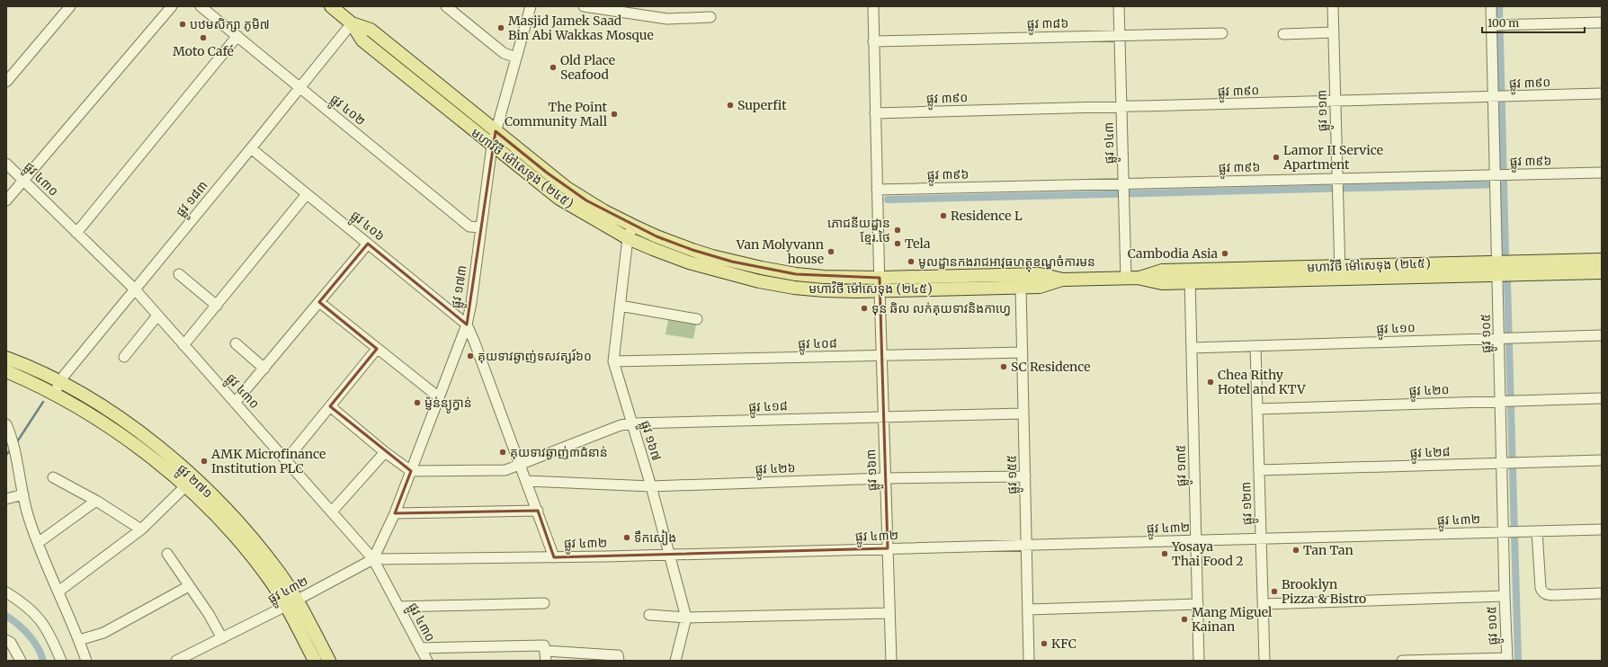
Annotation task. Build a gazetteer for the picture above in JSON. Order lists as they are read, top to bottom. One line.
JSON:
{"streets":{"main road":["មហាវិថី ម៉ៅសេទុង (២៤៥)","ផ្លូវ ២៧១"],"street":["ផ្លូវ ៣៨៦","ផ្លូវ ៣៩០","ផ្លូវ ៤០២","ផ្លូវ ១១៣","ផ្លូវ ១៤៣","ផ្លូវ ៣៩៦","ផ្លូវ ៤៣០","ផ្លូវ ១៨៣","ផ្លូវ ៤០៦","ផ្លូវ ១៧៣","ផ្លូវ ៤១០","ផ្លូវ ១០៥","ផ្លូវ ៤០៨","ផ្លូវ ៤២០","ផ្លូវ ៤១៨","ផ្លូវ ១៦៧","ផ្លូវ ៤២៨","ផ្លូវ ១៣៥","ផ្លូវ ៤២៦","ផ្លូវ ១៦៣","ផ្លូវ ១៥៥","ផ្លូវ ១២៣","ផ្លូវ ៤៣២"]},"crossings":[["ផ្លូវ ៣៨៦","ផ្លូវ ១៤៣"],["ផ្លូវ ៣៨៦","ផ្លូវ ១៦៣"],["ផ្លូវ ៣៩០","ផ្លូវ ១១៣"],["ផ្លូវ ៣៩០","ផ្លូវ ១៤៣"],["ផ្លូវ ៣៩០","ផ្លូវ ១០៥"],["ផ្លូវ ៣៩០","ផ្លូវ ១៦៣"],["ផ្លូវ ៤០២","ផ្លូវ ១៨៣"],["ផ្លូវ ៤០២","ផ្លូវ ១៧៣"],["ផ្លូវ ១១៣","ផ្លូវ ៣៩៦"],["ផ្លូវ ១១៣","មហាវិថី ម៉ៅសេទុង (២៤៥)"],["ផ្លូវ ១៤៣","ផ្លូវ ៣៩៦"],["ផ្លូវ ១៤៣","មហាវិថី ម៉ៅសេទុង (២៤៥)"],["ផ្លូវ ៣៩៦","ផ្លូវ ១០៥"],["ផ្លូវ ៣៩៦","ផ្លូវ ១៦៣"],["មហាវិថី ម៉ៅសេទុង (២៤៥)","ផ្លូវ ១៨៣"],["មហាវិថី ម៉ៅសេទុង (២៤៥)","ផ្លូវ ១៧៣"],["មហាវិថី ម៉ៅសេទុង (២៤៥)","ផ្លូវ ១០៥"],["មហាវិថី ម៉ៅសេទុង (២៤៥)","ផ្លូវ ១៦៧"],["មហាវិថី ម៉ៅសេទុង (២៤៥)","ផ្លូវ ១៣៥"],["មហាវិថី ម៉ៅសេទុង (២៤៥)","ផ្លូវ ១៦៣"],["មហាវិថី ម៉ៅសេទុង (២៤៥)","ផ្លូវ ១៥៥"],["ផ្លូវ ៤៣០","ផ្លូវ ១៨៣"],["ផ្លូវ ៤៣០","ផ្លូវ ១៧៣"],["ផ្លូវ ៤៣០","ផ្លូវ ៤៣២"],["ផ្លូវ ១៨៣","ផ្លូវ ៤០៦"],["ផ្លូវ ១៨៣","ផ្លូវ ២៧១"],["ផ្លូវ ៤០៦","ផ្លូវ ១៧៣"],["ផ្លូវ ១៧៣","ផ្លូវ ៤១៨"],["ផ្លូវ ១៧៣","ផ្លូវ ៤៣២"],["ផ្លូវ ៤១០","ផ្លូវ ១០៥"],["ផ្លូវ ៤១០","ផ្លូវ ១៣៥"],["ផ្លូវ ៤១០","ផ្លូវ ១២៣"],["ផ្លូវ ១០៥","ផ្លូវ ៤២០"],["ផ្លូវ ១០៥","ផ្លូវ ៤២៨"],["ផ្លូវ ១០៥","ផ្លូវ ៤៣២"],["ផ្លូវ ៤០៨","ផ្លូវ ១៦៧"],["ផ្លូវ ៤០៨","ផ្លូវ ១៦៣"],["ផ្លូវ ៤០៨","ផ្លូវ ១៥៥"],["ផ្លូវ ៤២០","ផ្លូវ ១២៣"],["ផ្លូវ ៤១៨","ផ្លូវ ១៦៧"],["ផ្លូវ ៤១៨","ផ្លូវ ១៦៣"],["ផ្លូវ ៤១៨","ផ្លូវ ១៥៥"],["ផ្លូវ ១៦៧","ផ្លូវ ៤២៦"],["ផ្លូវ ១៦៧","ផ្លូវ ៤៣២"],["ផ្លូវ ៤២៨","ផ្លូវ ១២៣"],["ផ្លូវ ១៣៥","ផ្លូវ ៤៣២"],["ផ្លូវ ៤២៦","ផ្លូវ ១៦៣"],["ផ្លូវ ៤២៦","ផ្លូវ ១៥៥"],["ផ្លូវ ១៦៣","ផ្លូវ ៤៣២"],["ផ្លូវ ១៥៥","ផ្លូវ ៤៣២"],["ផ្លូវ ២៧១","ផ្លូវ ៤៣២"],["ផ្លូវ ១២៣","ផ្លូវ ៤៣២"]],"places":["បឋមសិក្សា ភូមិ៧","Masjid Jamek Saad Bin Abi Wakkas Mosque","Moto Café","Old Place Seafood","Superfit","The Point Community Mall","Lamor II Service Apartment","Residence L","ភោជនីយដ្ឋាន ខ្មែរ.ថៃ","Tela","Van Molyvann house","Cambodia Asia","មូលដ្ឋានកងរាជអាវុធហត្ថុខណ្ឌចំការមន","ទុន ឆិល លក់គុយទាវនិងកាហ្វេ","គុយទាវឆ្ងាញ់ទសវត្សរ៍៦០","SC Residence","Chea Rithy Hotel and KTV","ម្ញ៉ន់ន្យូក្វាន់","គុយទាវឆ្ងាញ់៣ជំនាន់","AMK Microfinance Institution PLC","ទឹកសៀង","Tan Tan","Yosaya Thai Food 2","Brooklyn Pizza & Bistro","Mang Miguel Kainan","KFC"],"scale_bar":"100 m"}
